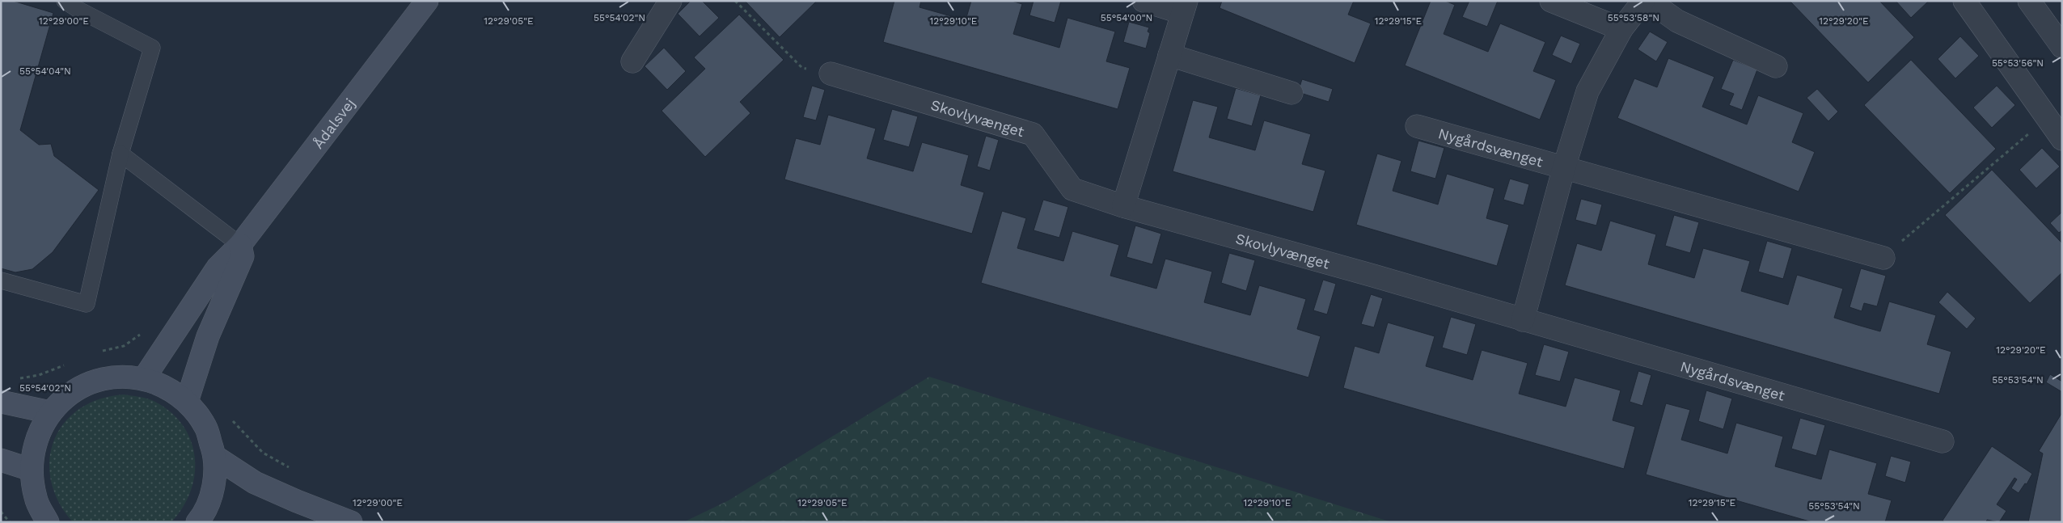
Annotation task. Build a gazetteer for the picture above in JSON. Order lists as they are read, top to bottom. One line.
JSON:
{"streets":{"main road":["Ådalsvej"],"street":["Skovlyvænget","Nygårdsvænget"]},"crossings":[["Skovlyvænget","Nygårdsvænget"]],"coordinates":["55°54'00\"N","55°54'02\"N","55°53'58\"N","12°29'00\"E","12°29'05\"E","12°29'10\"E","12°29'15\"E","12°29'20\"E","55°53'56\"N","55°54'04\"N","55°53'54\"N"]}
